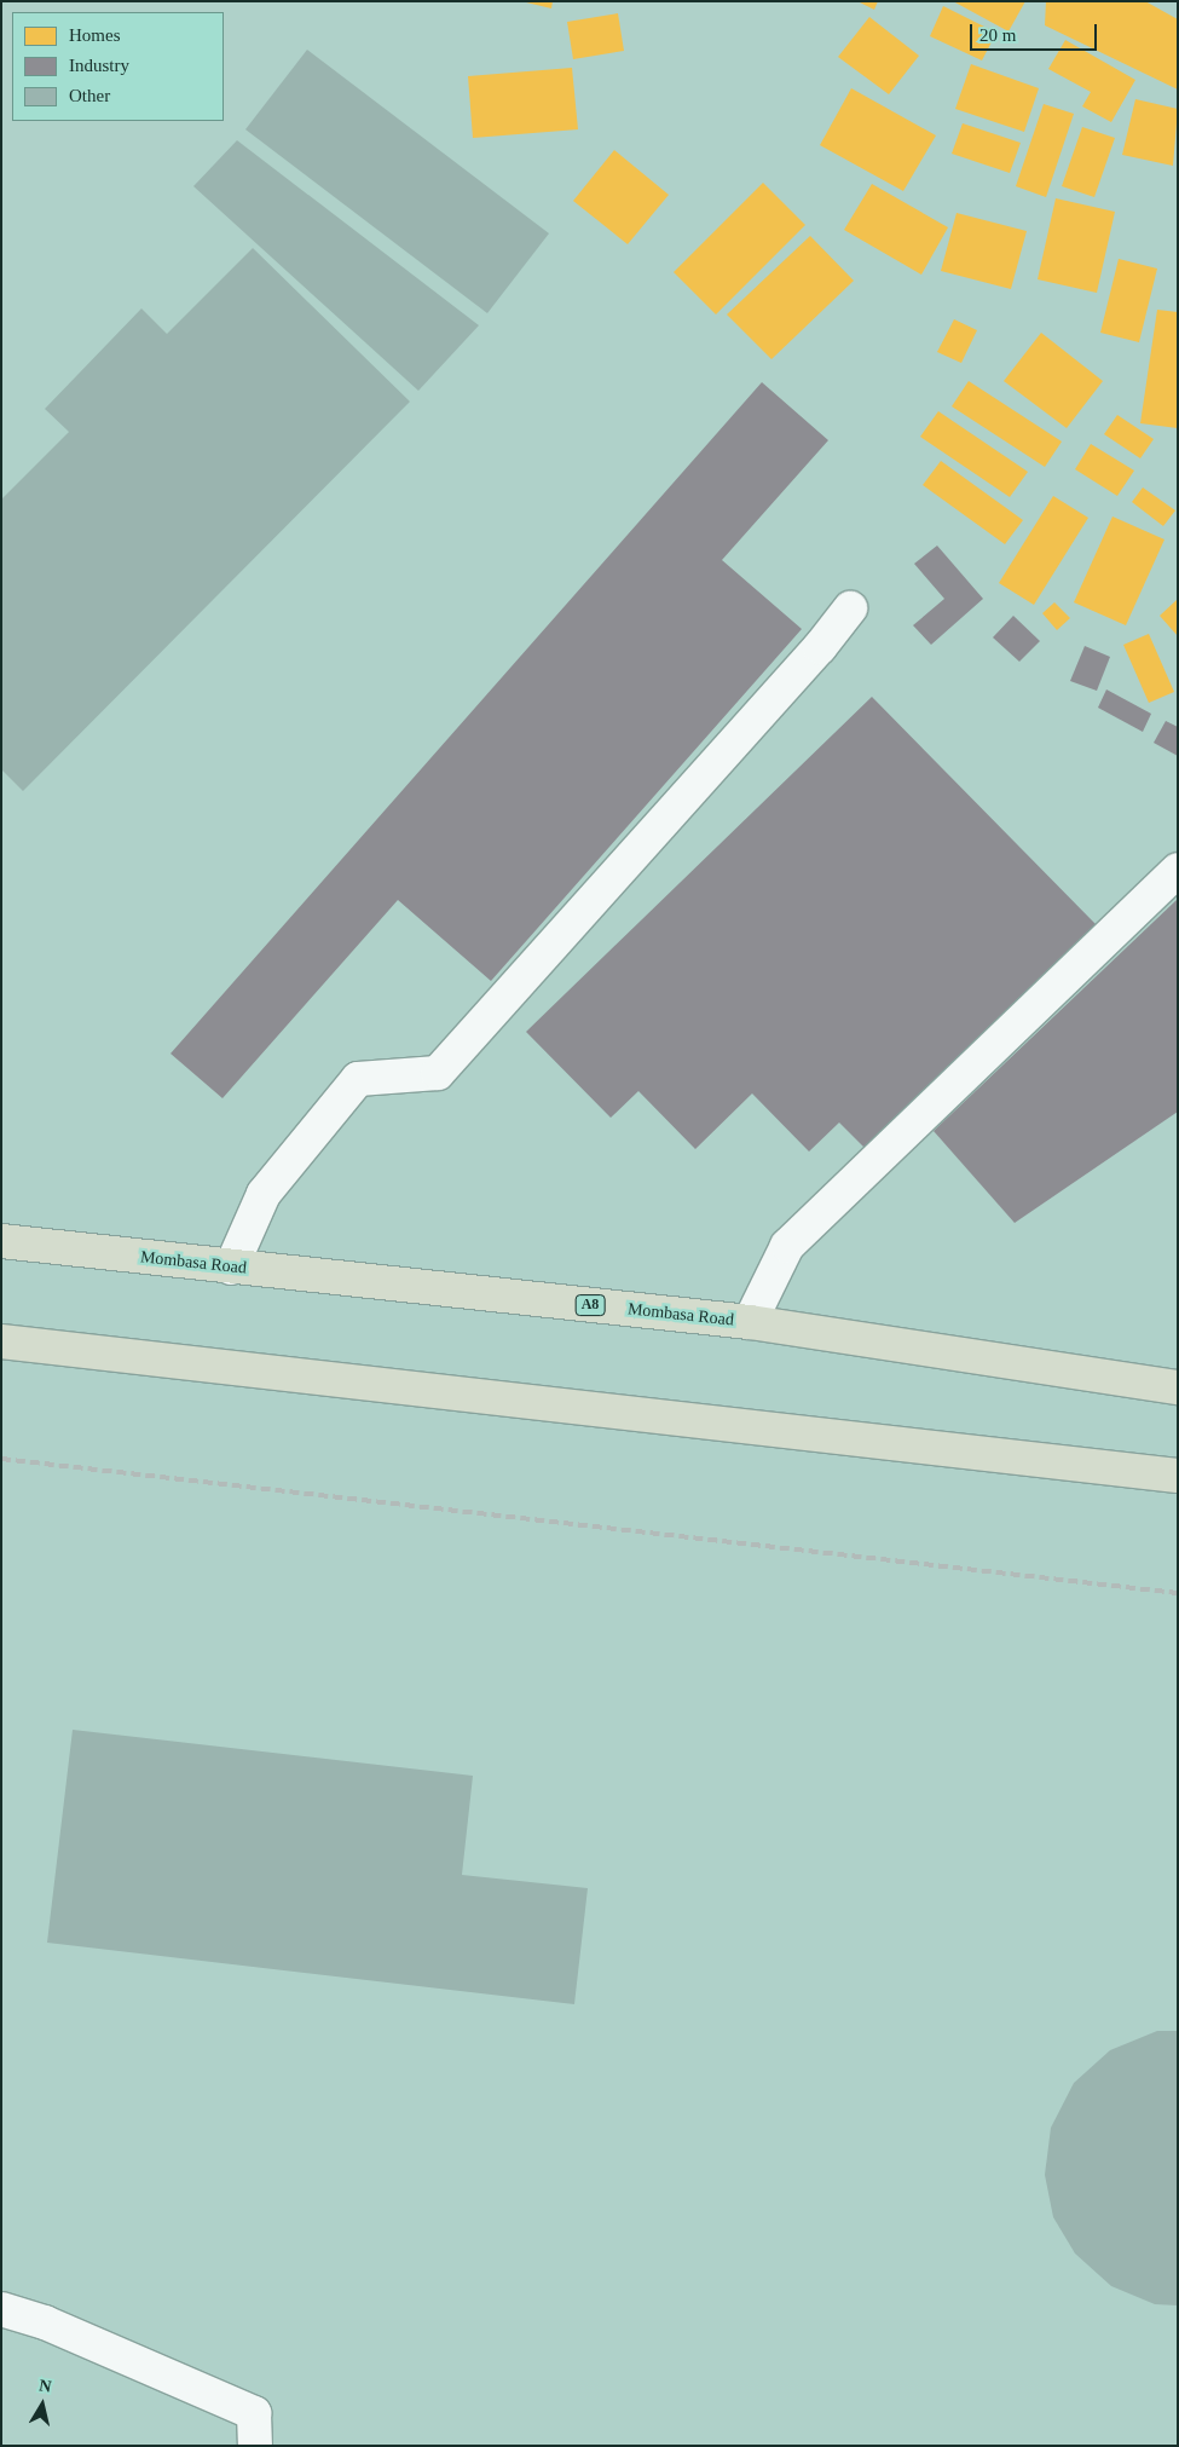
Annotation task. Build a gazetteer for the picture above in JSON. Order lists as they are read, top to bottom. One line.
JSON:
{"streets":{"highway":["Mombasa Road","A8"]},"legend":["Homes","Industry","Other"],"scale_bar":"20 m","north":"top"}
